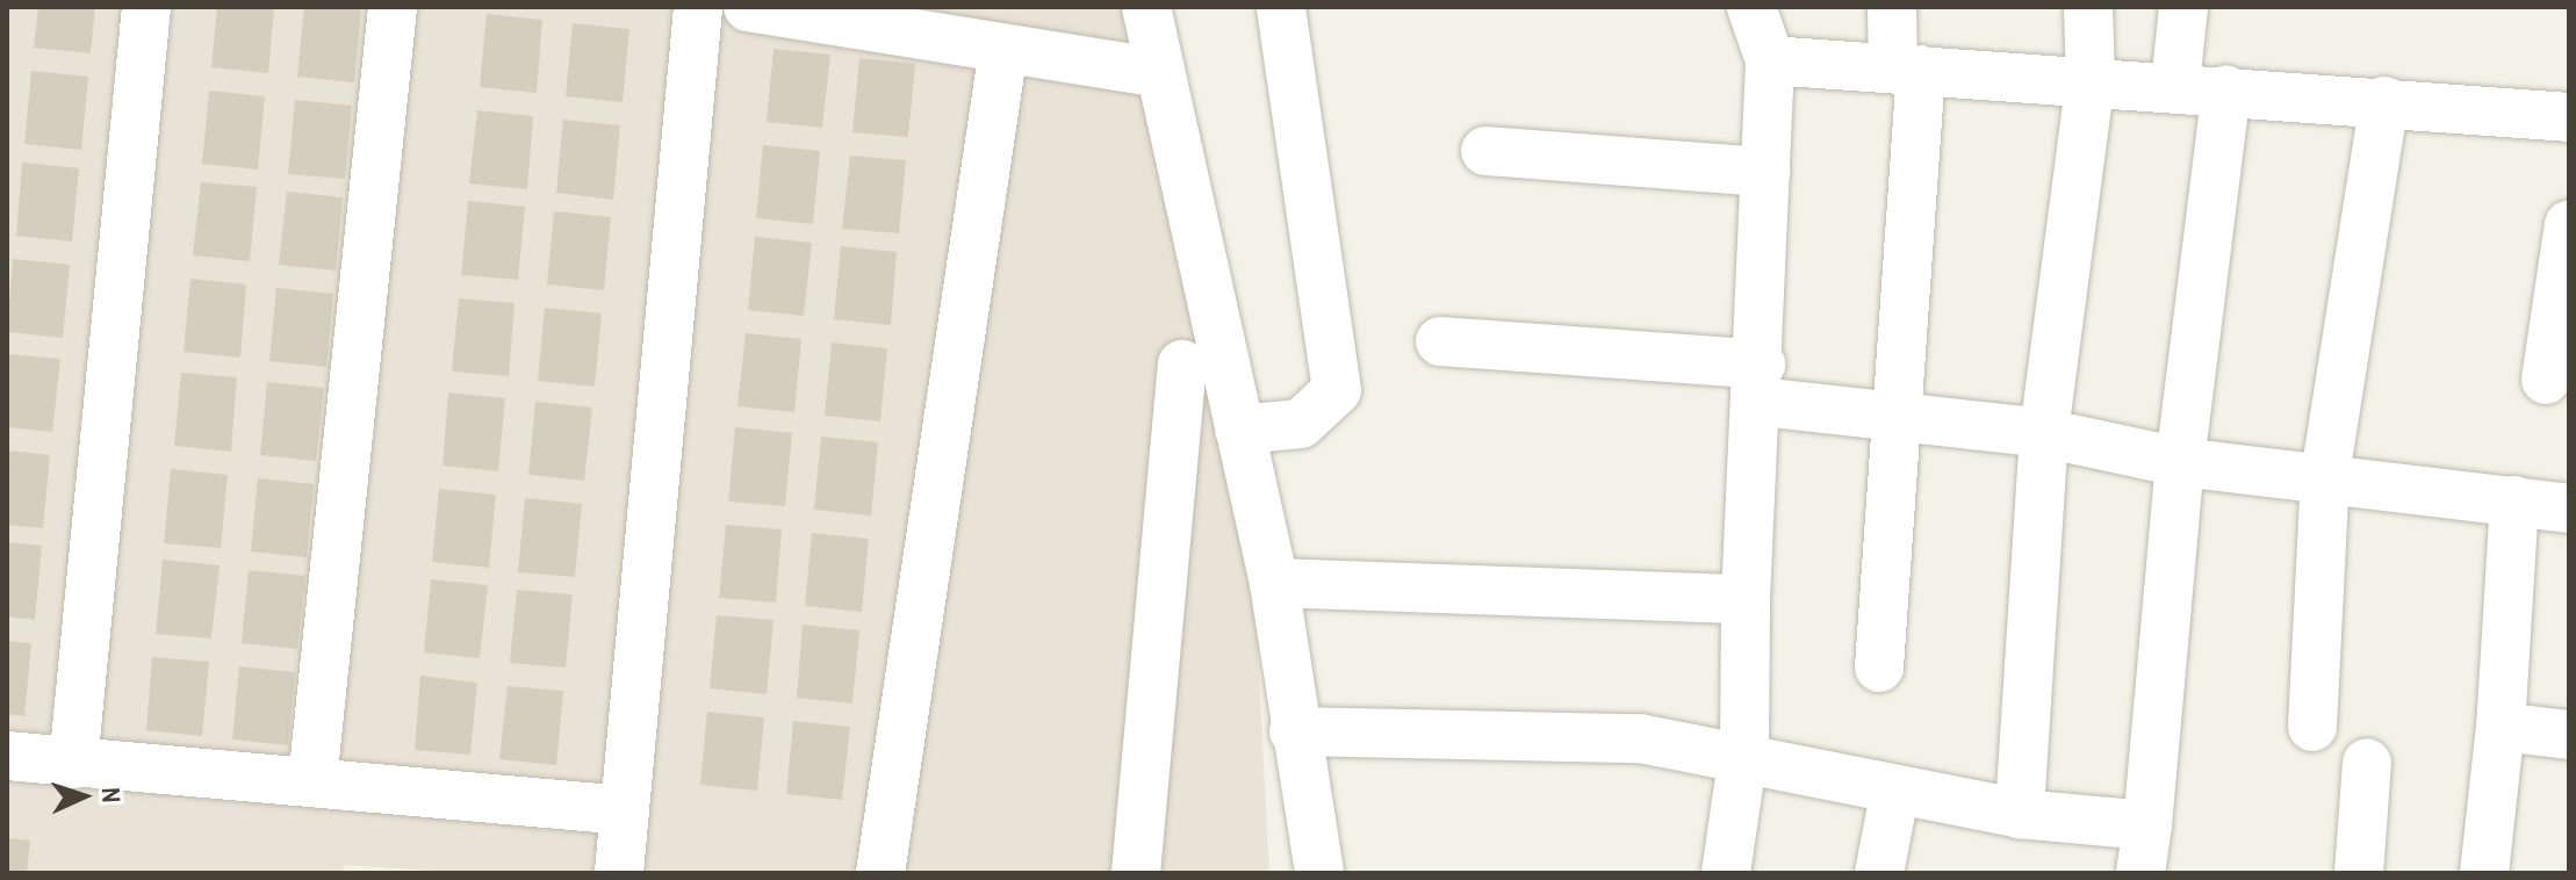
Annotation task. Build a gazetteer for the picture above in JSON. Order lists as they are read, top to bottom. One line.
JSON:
{"north":"right"}
